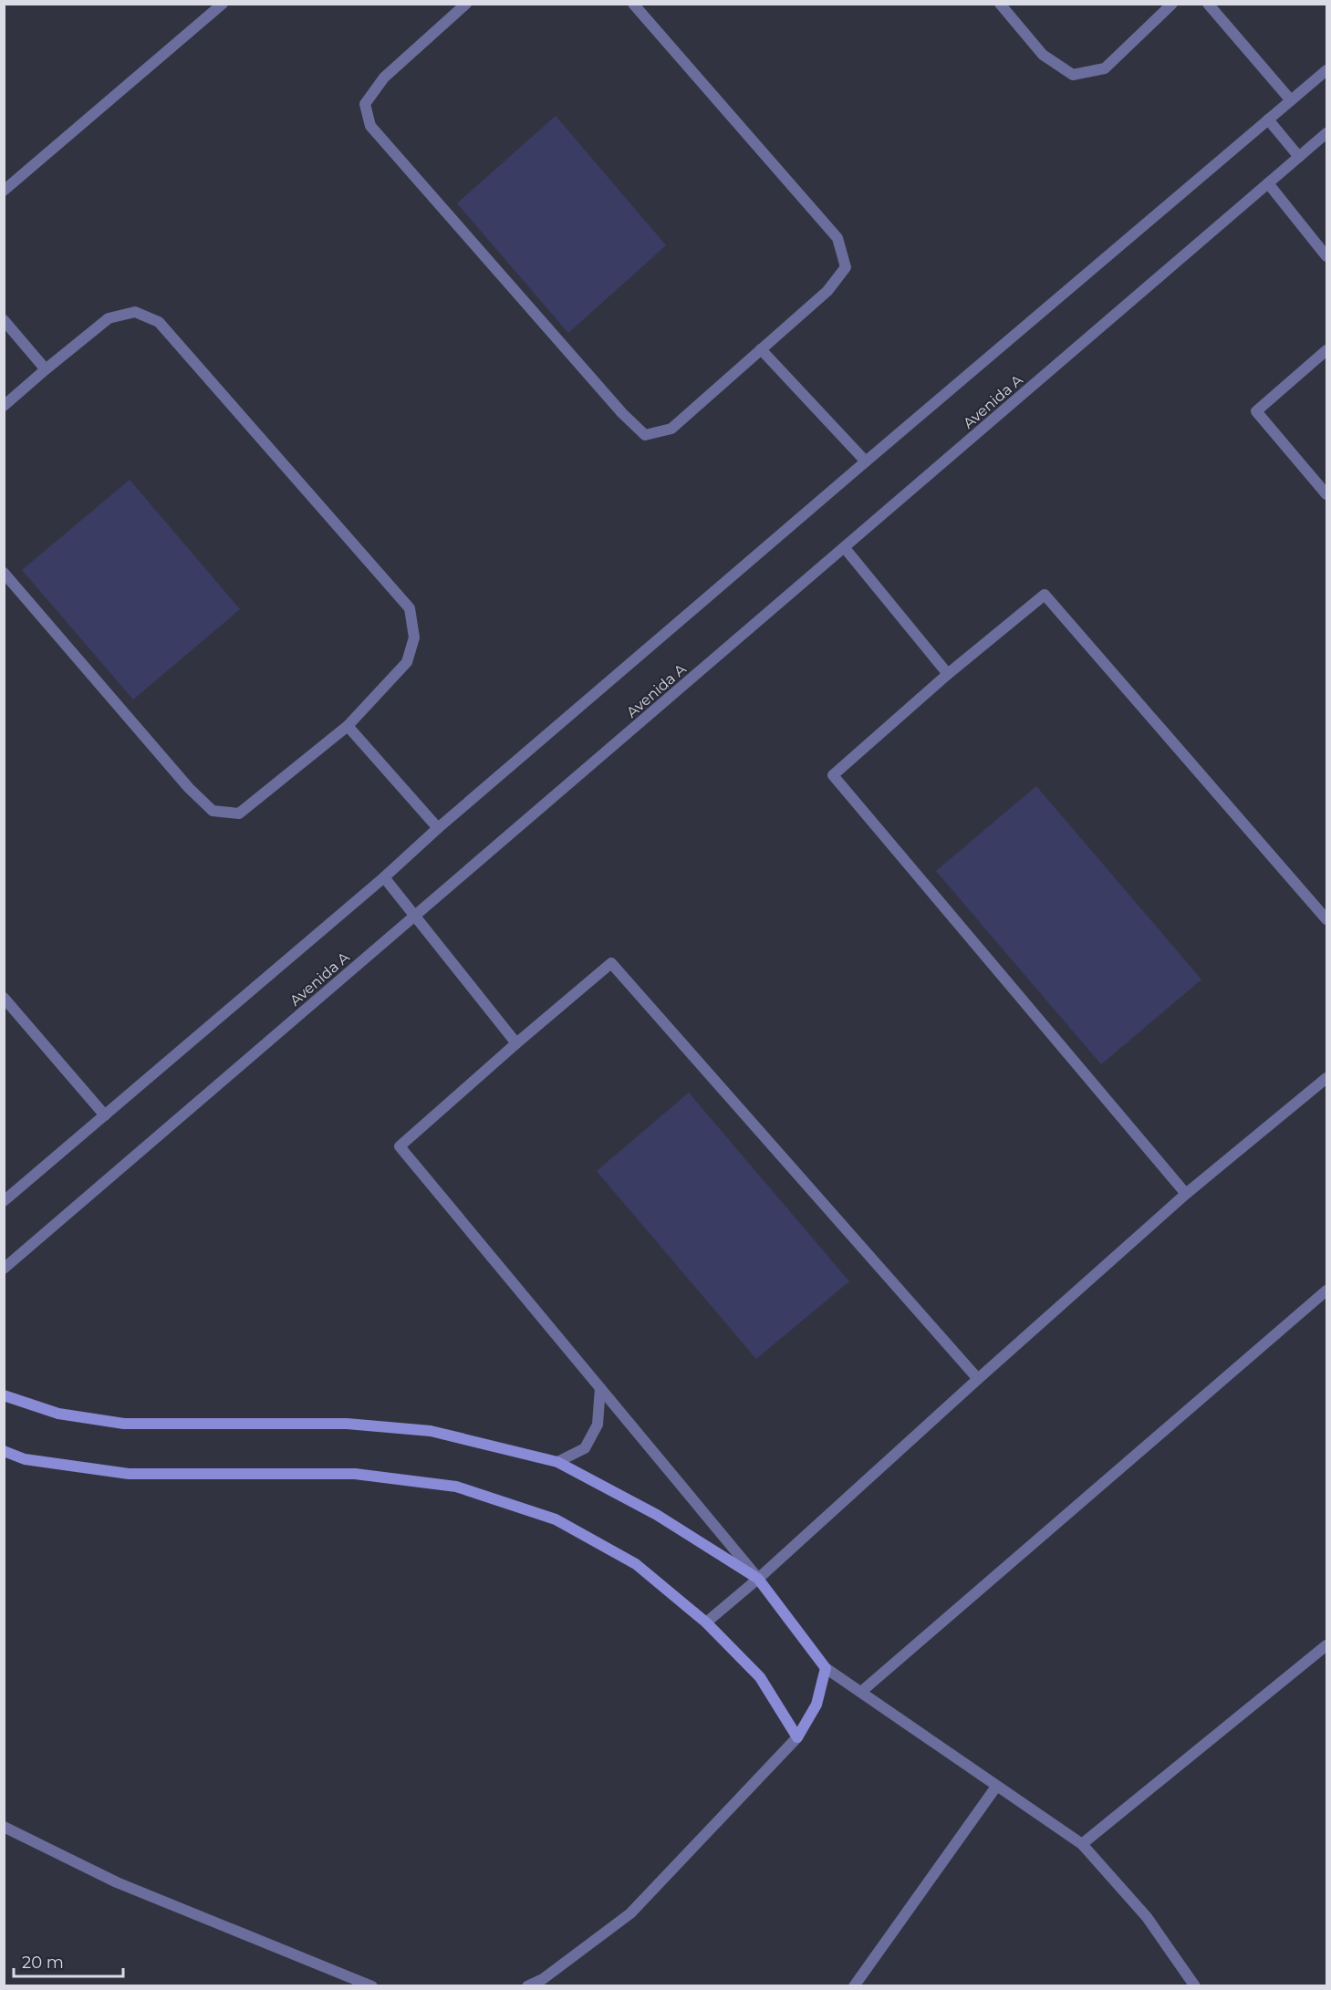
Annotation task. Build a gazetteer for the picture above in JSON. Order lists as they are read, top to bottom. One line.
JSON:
{"streets":{"street":["Avenida A"]},"scale_bar":"20 m"}
